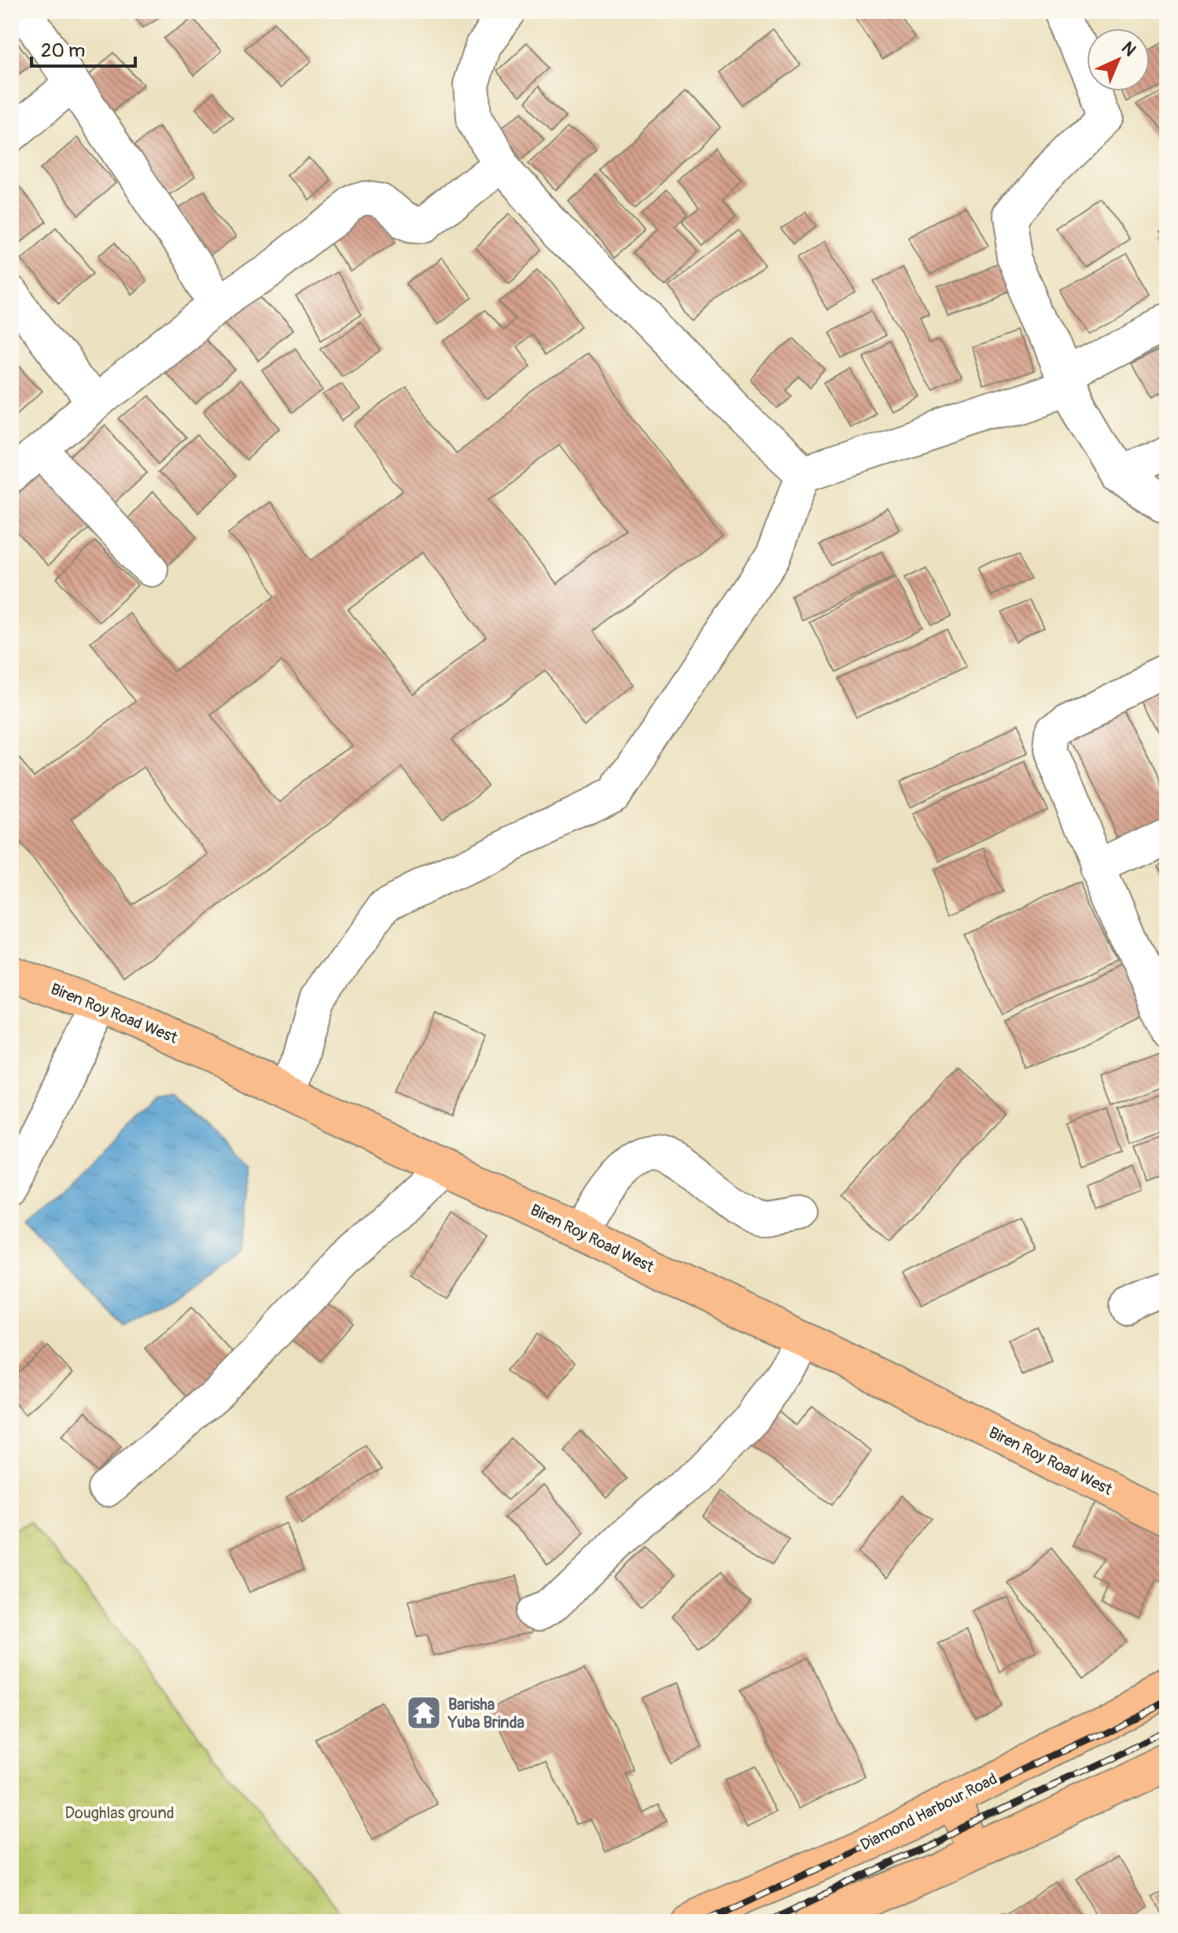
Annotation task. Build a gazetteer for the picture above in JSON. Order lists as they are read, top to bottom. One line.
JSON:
{"streets":{"main road":["Biren Roy Road West","Diamond Harbour Road"]},"parks":["Doughlas ground"],"places":{"temple":["Barisha Yuba Brinda"]},"scale_bar":"20 m","north":"top right"}
